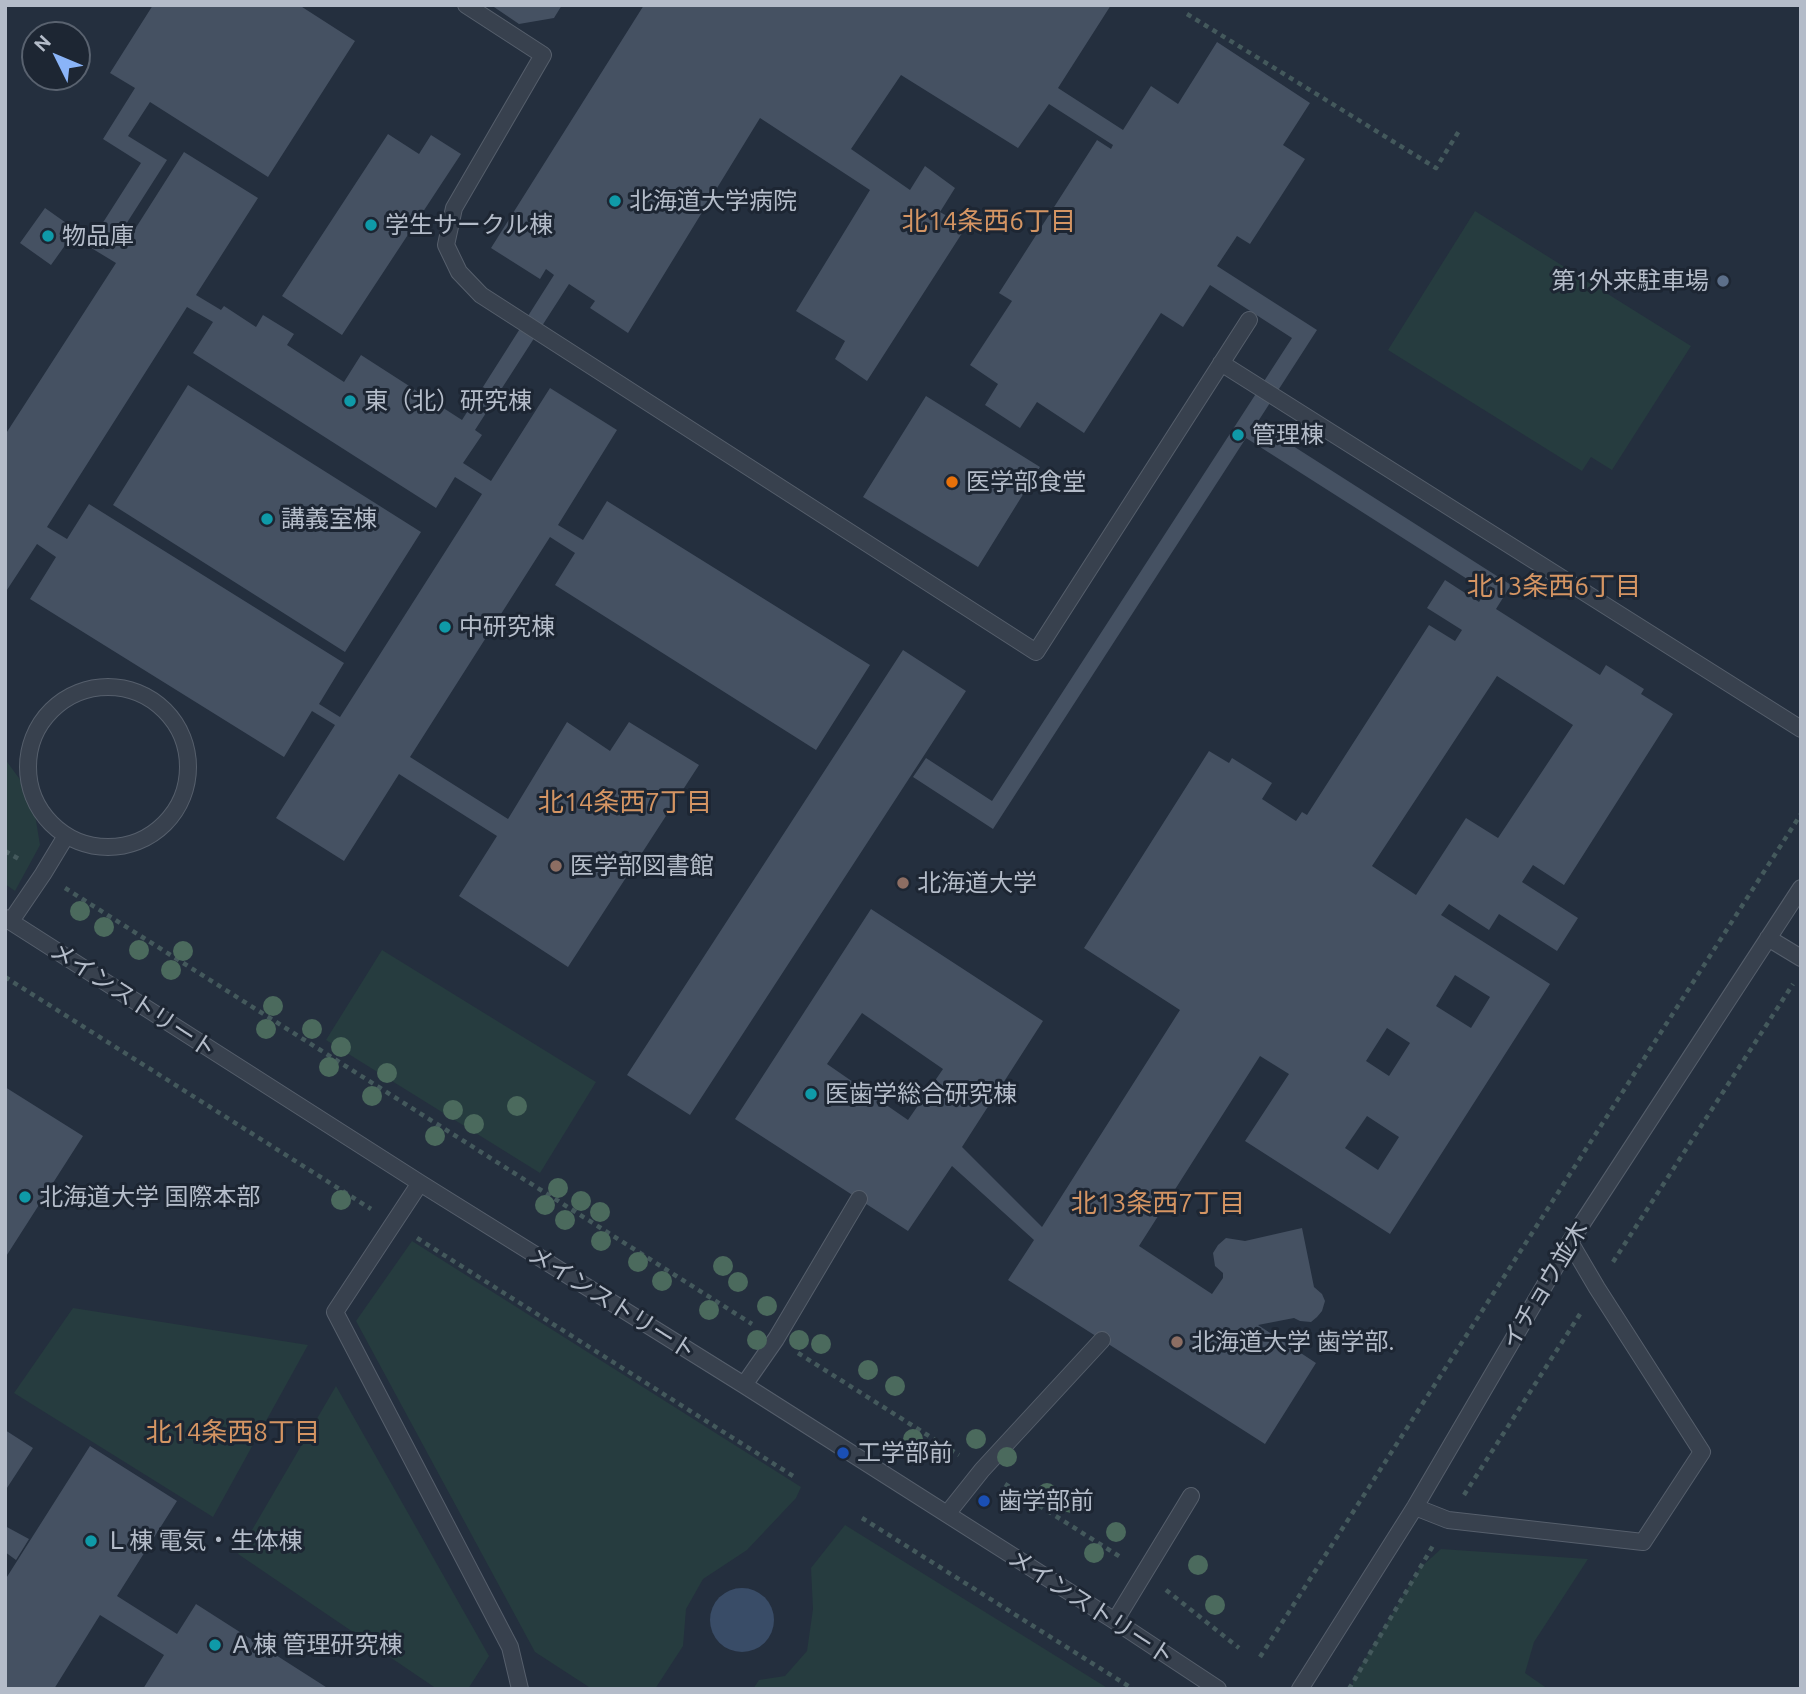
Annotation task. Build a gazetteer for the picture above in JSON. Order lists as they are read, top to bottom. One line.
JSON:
{"streets":{"lane":["メインストリート","イチョウ並木"]},"districts":["北14条西6丁目","北13条西6丁目","北14条西7丁目","北13条西7丁目","北14条西8丁目"],"places":["北海道大学病院","学生サークル棟","物品庫","第1外来駐車場","東（北）研究棟","管理棟","医学部食堂","講義室棟","中研究棟","医学部図書館","北海道大学","医歯学総合研究棟","北海道大学 国際本部","北海道大学 歯学部.","工学部前","歯学部前","Ｌ棟 電気・生体棟","Ａ棟 管理研究棟"],"north":"top left"}
